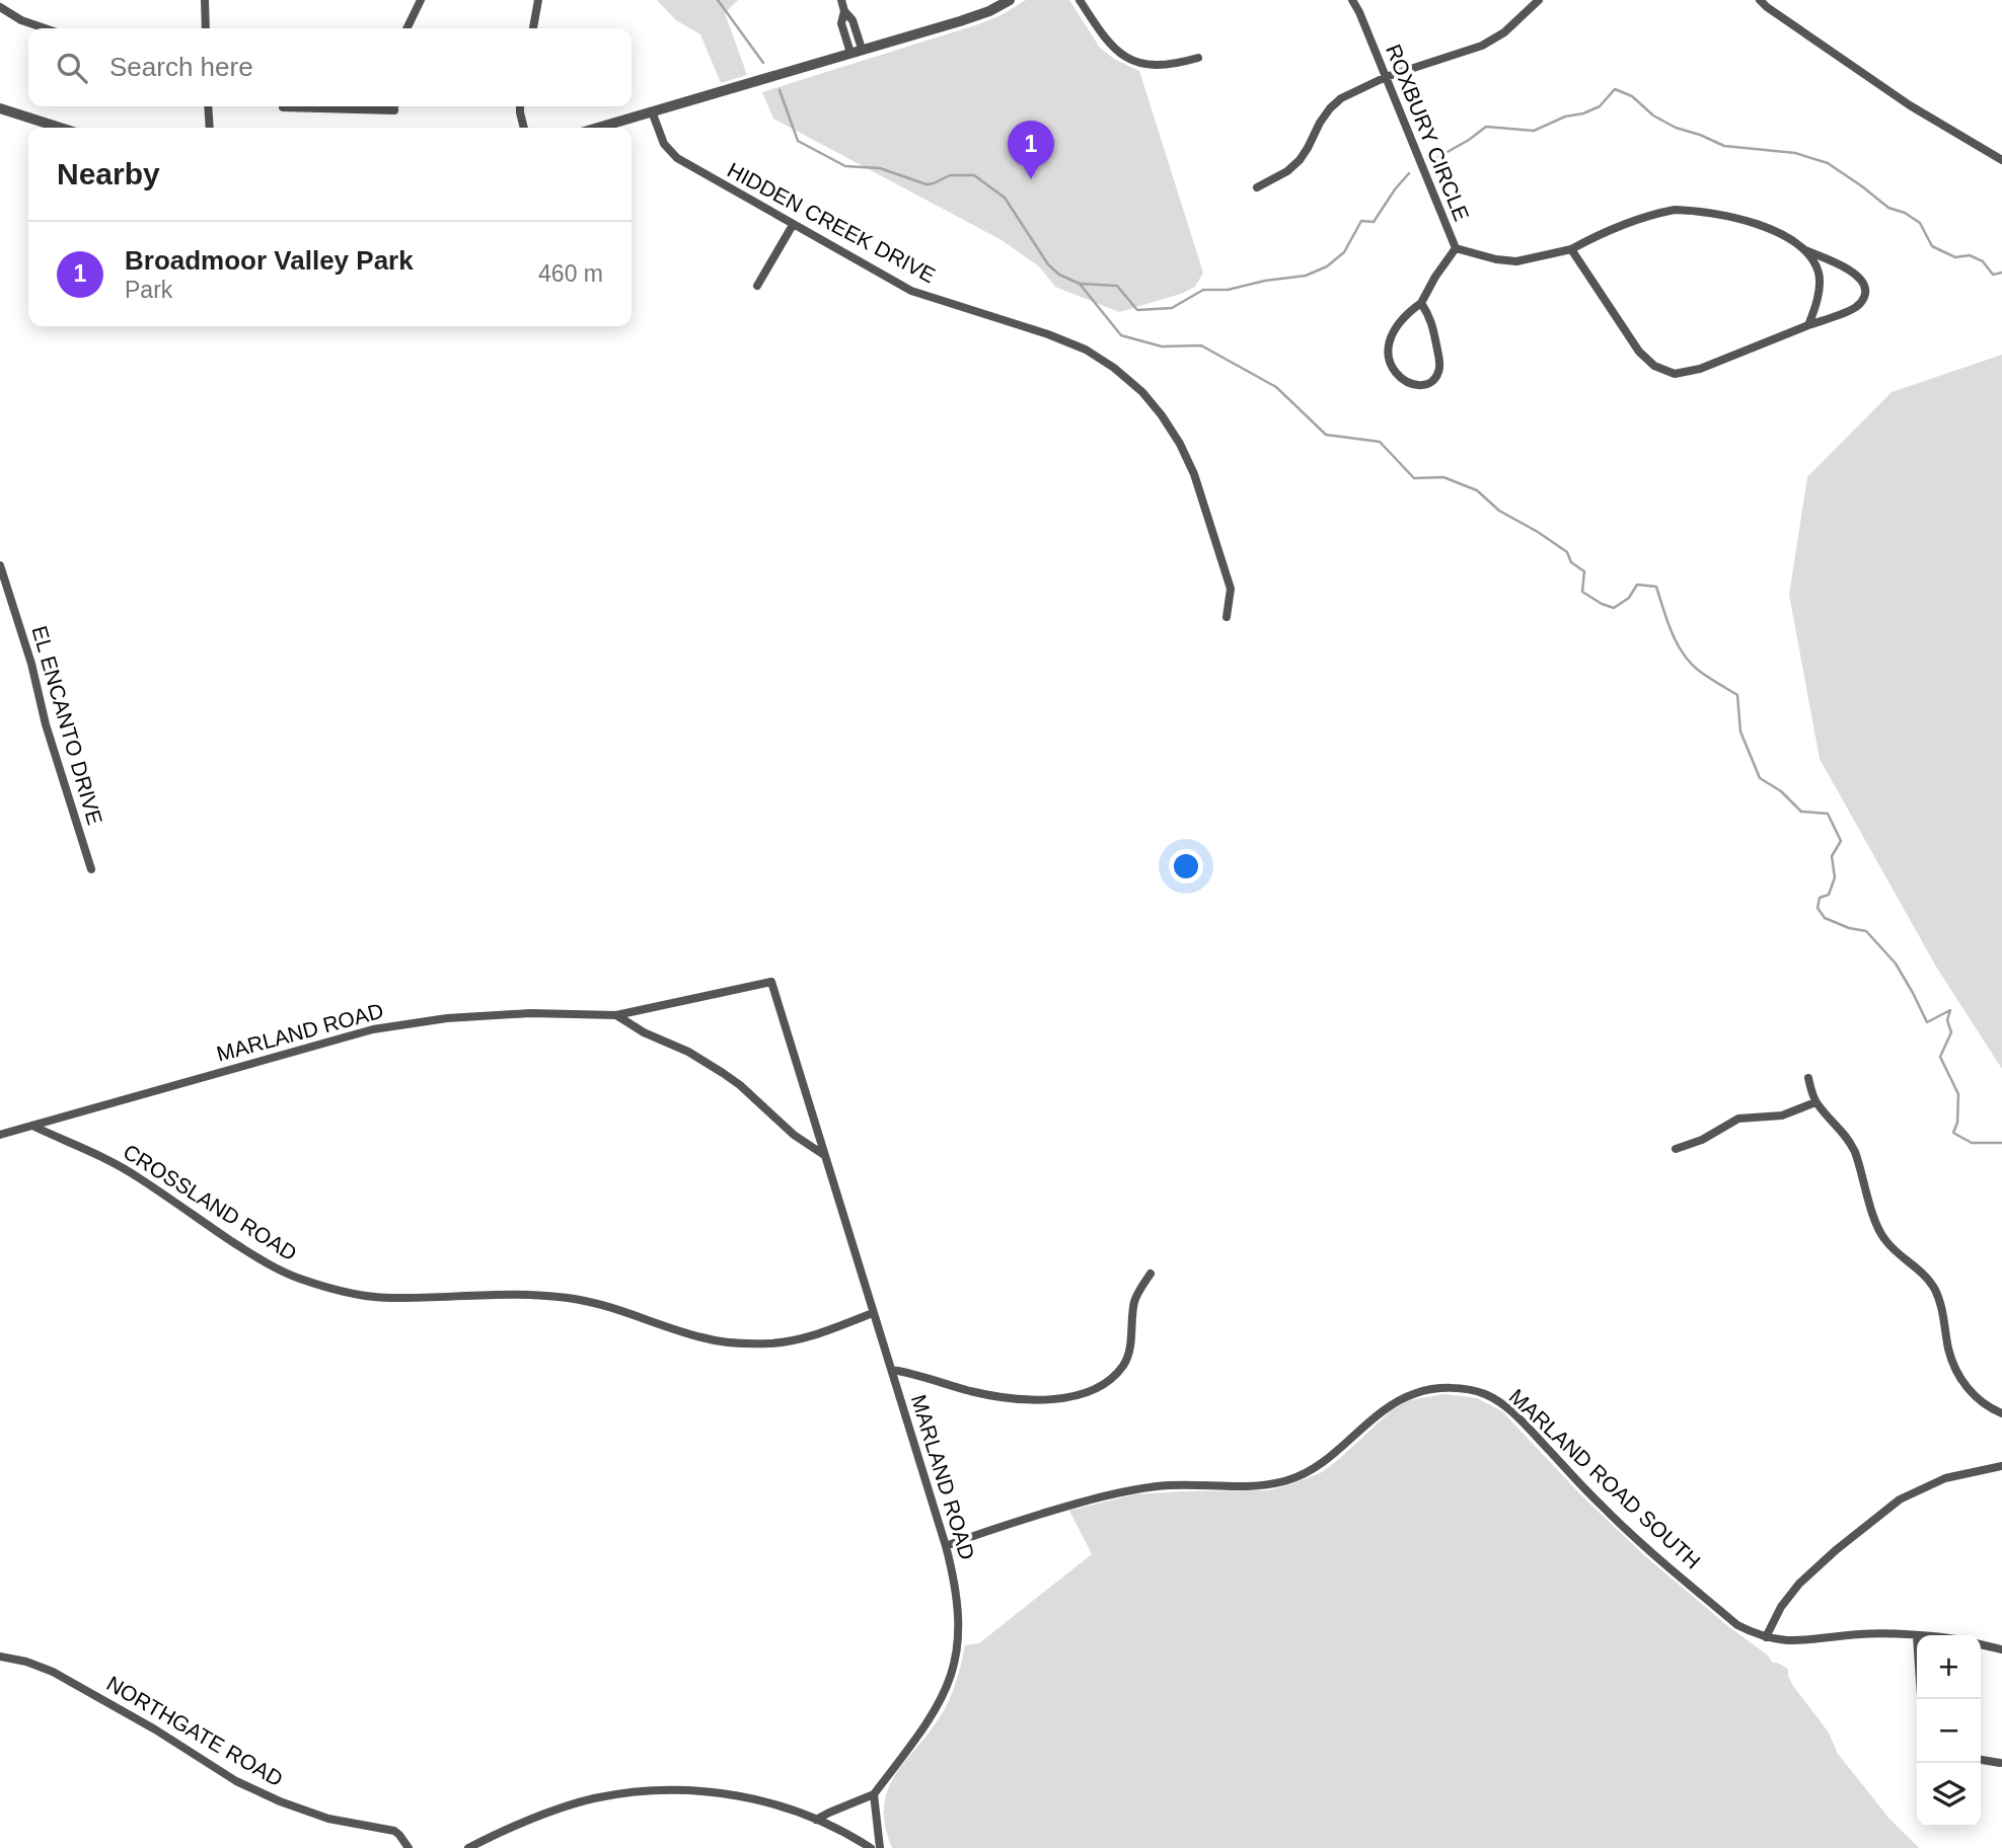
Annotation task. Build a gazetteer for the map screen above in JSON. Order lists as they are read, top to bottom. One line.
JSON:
{"streets":{"street":["ROXBURY CIRCLE","HIDDEN CREEK DRIVE","EL ENCANTO DRIVE","MARLAND ROAD","CROSSLAND ROAD","MARLAND ROAD SOUTH","NORTHGATE ROAD"]},"crossings":[["MARLAND ROAD","CROSSLAND ROAD"],["MARLAND ROAD","MARLAND ROAD SOUTH"]],"page":{"search":"Search here","pins":"1","heading":"Nearby","list":[{"mark":"1","name":"Broadmoor Valley Park","note":"Park","value":"460 m"}],"map_buttons":["+","−"]}}
